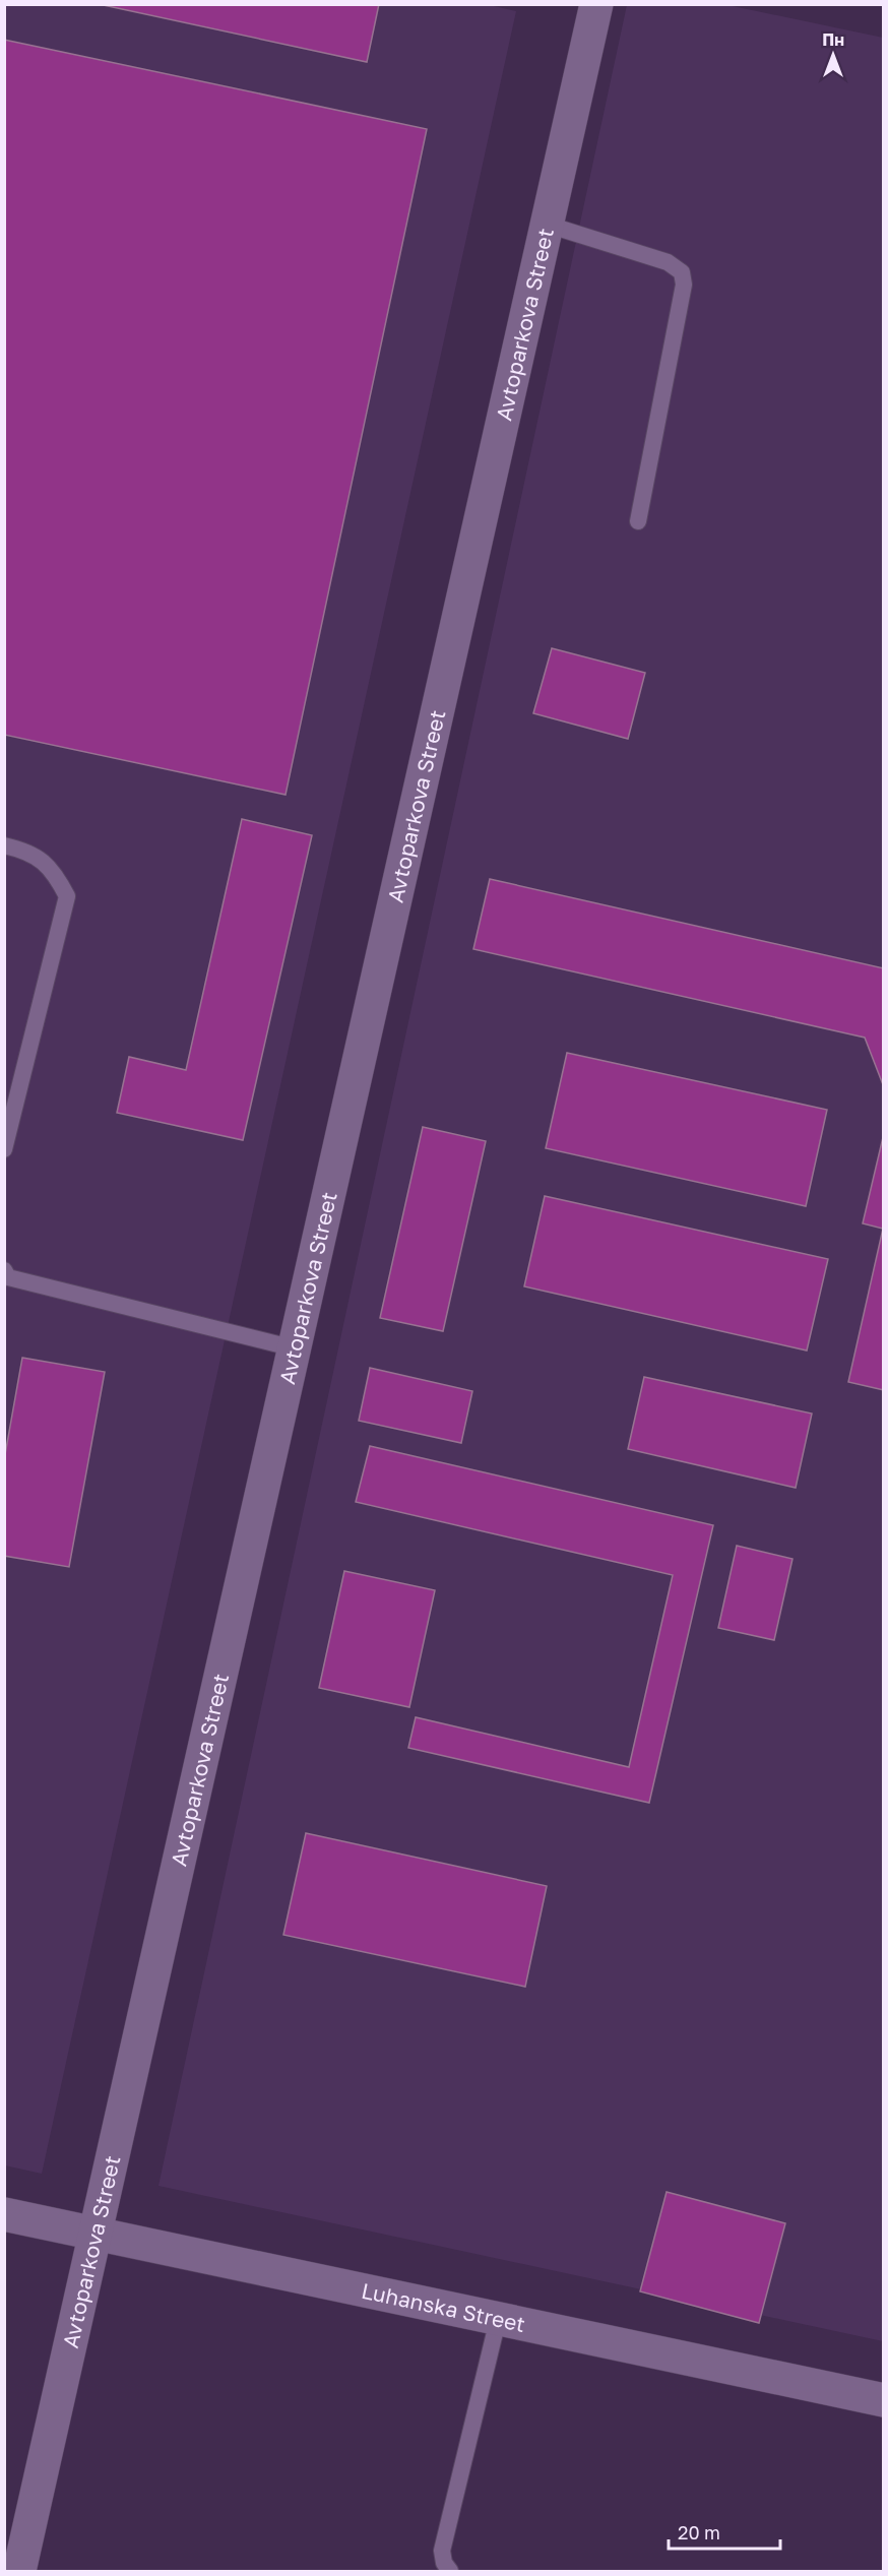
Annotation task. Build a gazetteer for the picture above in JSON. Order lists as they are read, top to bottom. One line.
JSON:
{"streets":{"street":["Avtoparkova Street","Luhanska Street"]},"crossings":[["Avtoparkova Street","Luhanska Street"]],"scale_bar":"20 m","north":"top"}
